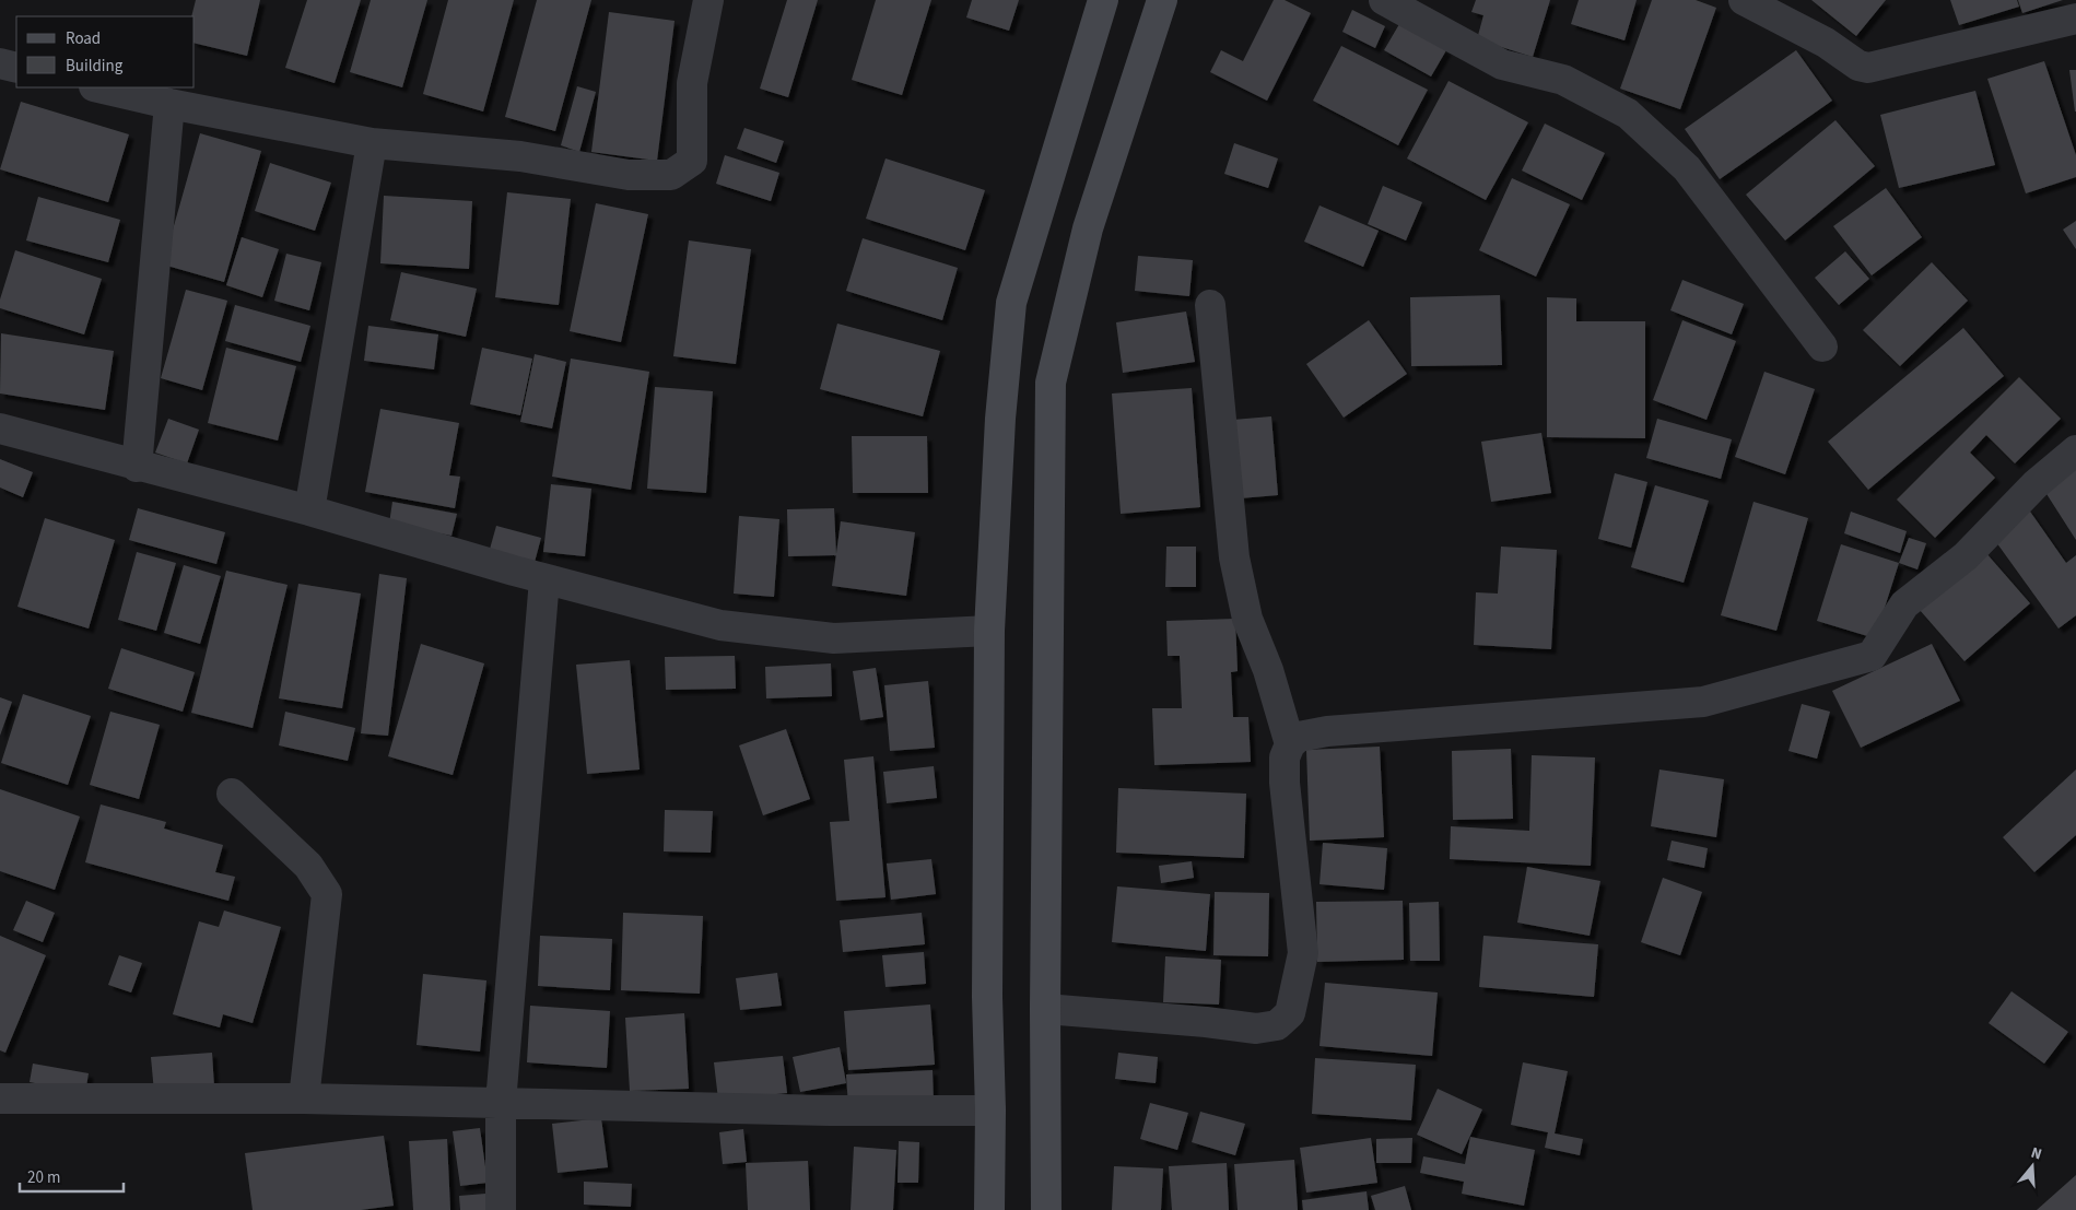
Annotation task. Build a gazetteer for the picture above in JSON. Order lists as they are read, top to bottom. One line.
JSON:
{"legend":["Road","Building"],"scale_bar":"20 m","north":"top"}
